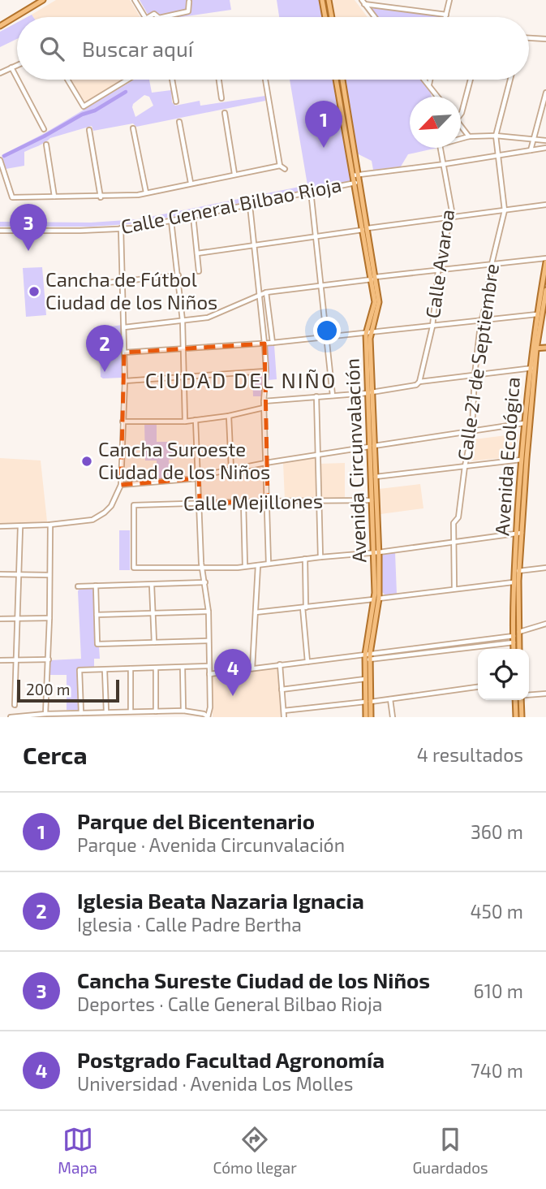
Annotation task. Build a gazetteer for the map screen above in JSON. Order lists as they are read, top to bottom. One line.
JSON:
{"streets":{"main road":["Avenida Ecológica","Avenida Circunvalación"],"street":["Calle General Bilbao Rioja","Calle Avaroa","Calle 21 de Septiembre","Calle Mejillones"]},"crossings":[["Calle General Bilbao Rioja","Calle Avaroa"],["Calle General Bilbao Rioja","Calle 21 de Septiembre"],["Calle General Bilbao Rioja","Avenida Circunvalación"],["Avenida Circunvalación","Calle Mejillones"]],"districts":["CIUDAD DEL NIÑO"],"places":["Cancha de Fútbol Ciudad de los Niños","Cancha Suroeste Ciudad de los Niños"],"scale_bar":"200 m","north":"bottom left","page":{"search":"Buscar aquí","pins":["1","3","2","4"],"scale":"200 m","heading":["Cerca","4 resultados"],"list":[{"mark":"1","name":"Parque del Bicentenario","note":"Parque · Avenida Circunvalación","value":"360 m"},{"mark":"2","name":"Iglesia Beata Nazaria Ignacia","note":"Iglesia · Calle Padre Bertha","value":"450 m"},{"mark":"3","name":"Cancha Sureste Ciudad de los Niños","note":"Deportes · Calle General Bilbao Rioja","value":"610 m"},{"mark":"4","name":"Postgrado Facultad Agronomía","note":"Universidad · Avenida Los Molles","value":"740 m"}],"nav":["Mapa","Cómo llegar","Guardados"]}}
